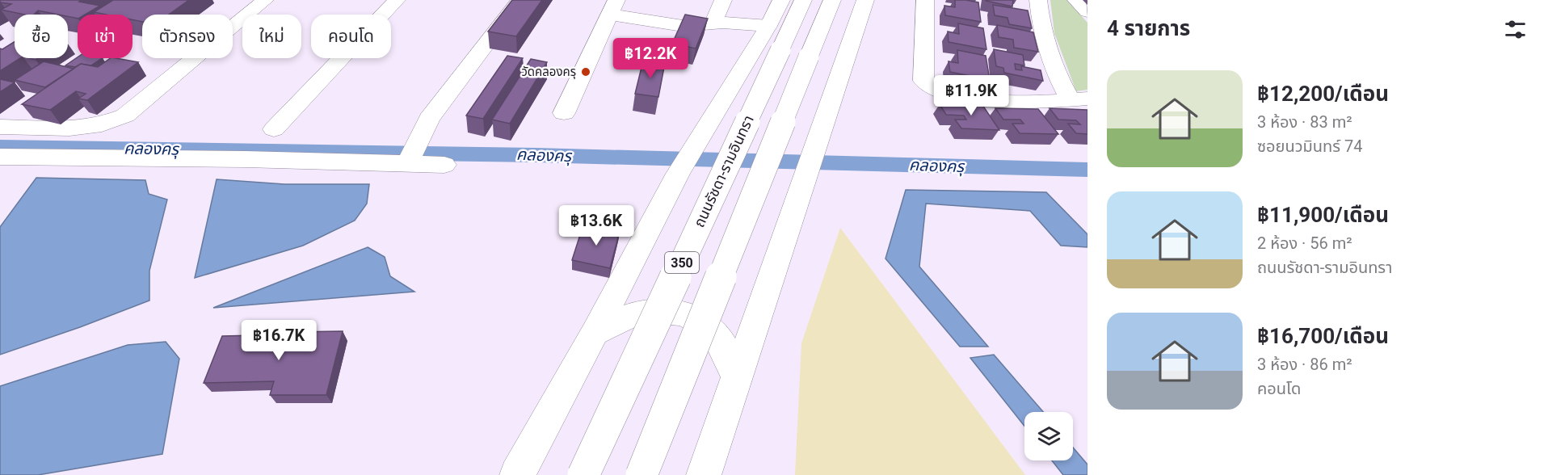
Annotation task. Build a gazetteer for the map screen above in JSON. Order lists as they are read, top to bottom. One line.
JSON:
{"streets":{"main road":["ถนนรัชดา-รามอินทรา","350"]},"water":["คลองครุ"],"places":["วัดคลองครุ"],"page":{"heading":"4 รายการ","chip":["ซื้อ","เช่า","ตัวกรอง","ใหม่","คอนโด"],"price":["฿12.2K","฿11.9K","฿13.6K","฿16.7K"],"list":[{"name":"฿12,200/เดือน","note":"3 ห้อง · 83 m² · ซอยนวมินทร์ 74"},{"name":"฿11,900/เดือน","note":"2 ห้อง · 56 m² · ถนนรัชดา-รามอินทรา"},{"name":"฿16,700/เดือน","note":"3 ห้อง · 86 m² · คอนโด"}]}}
